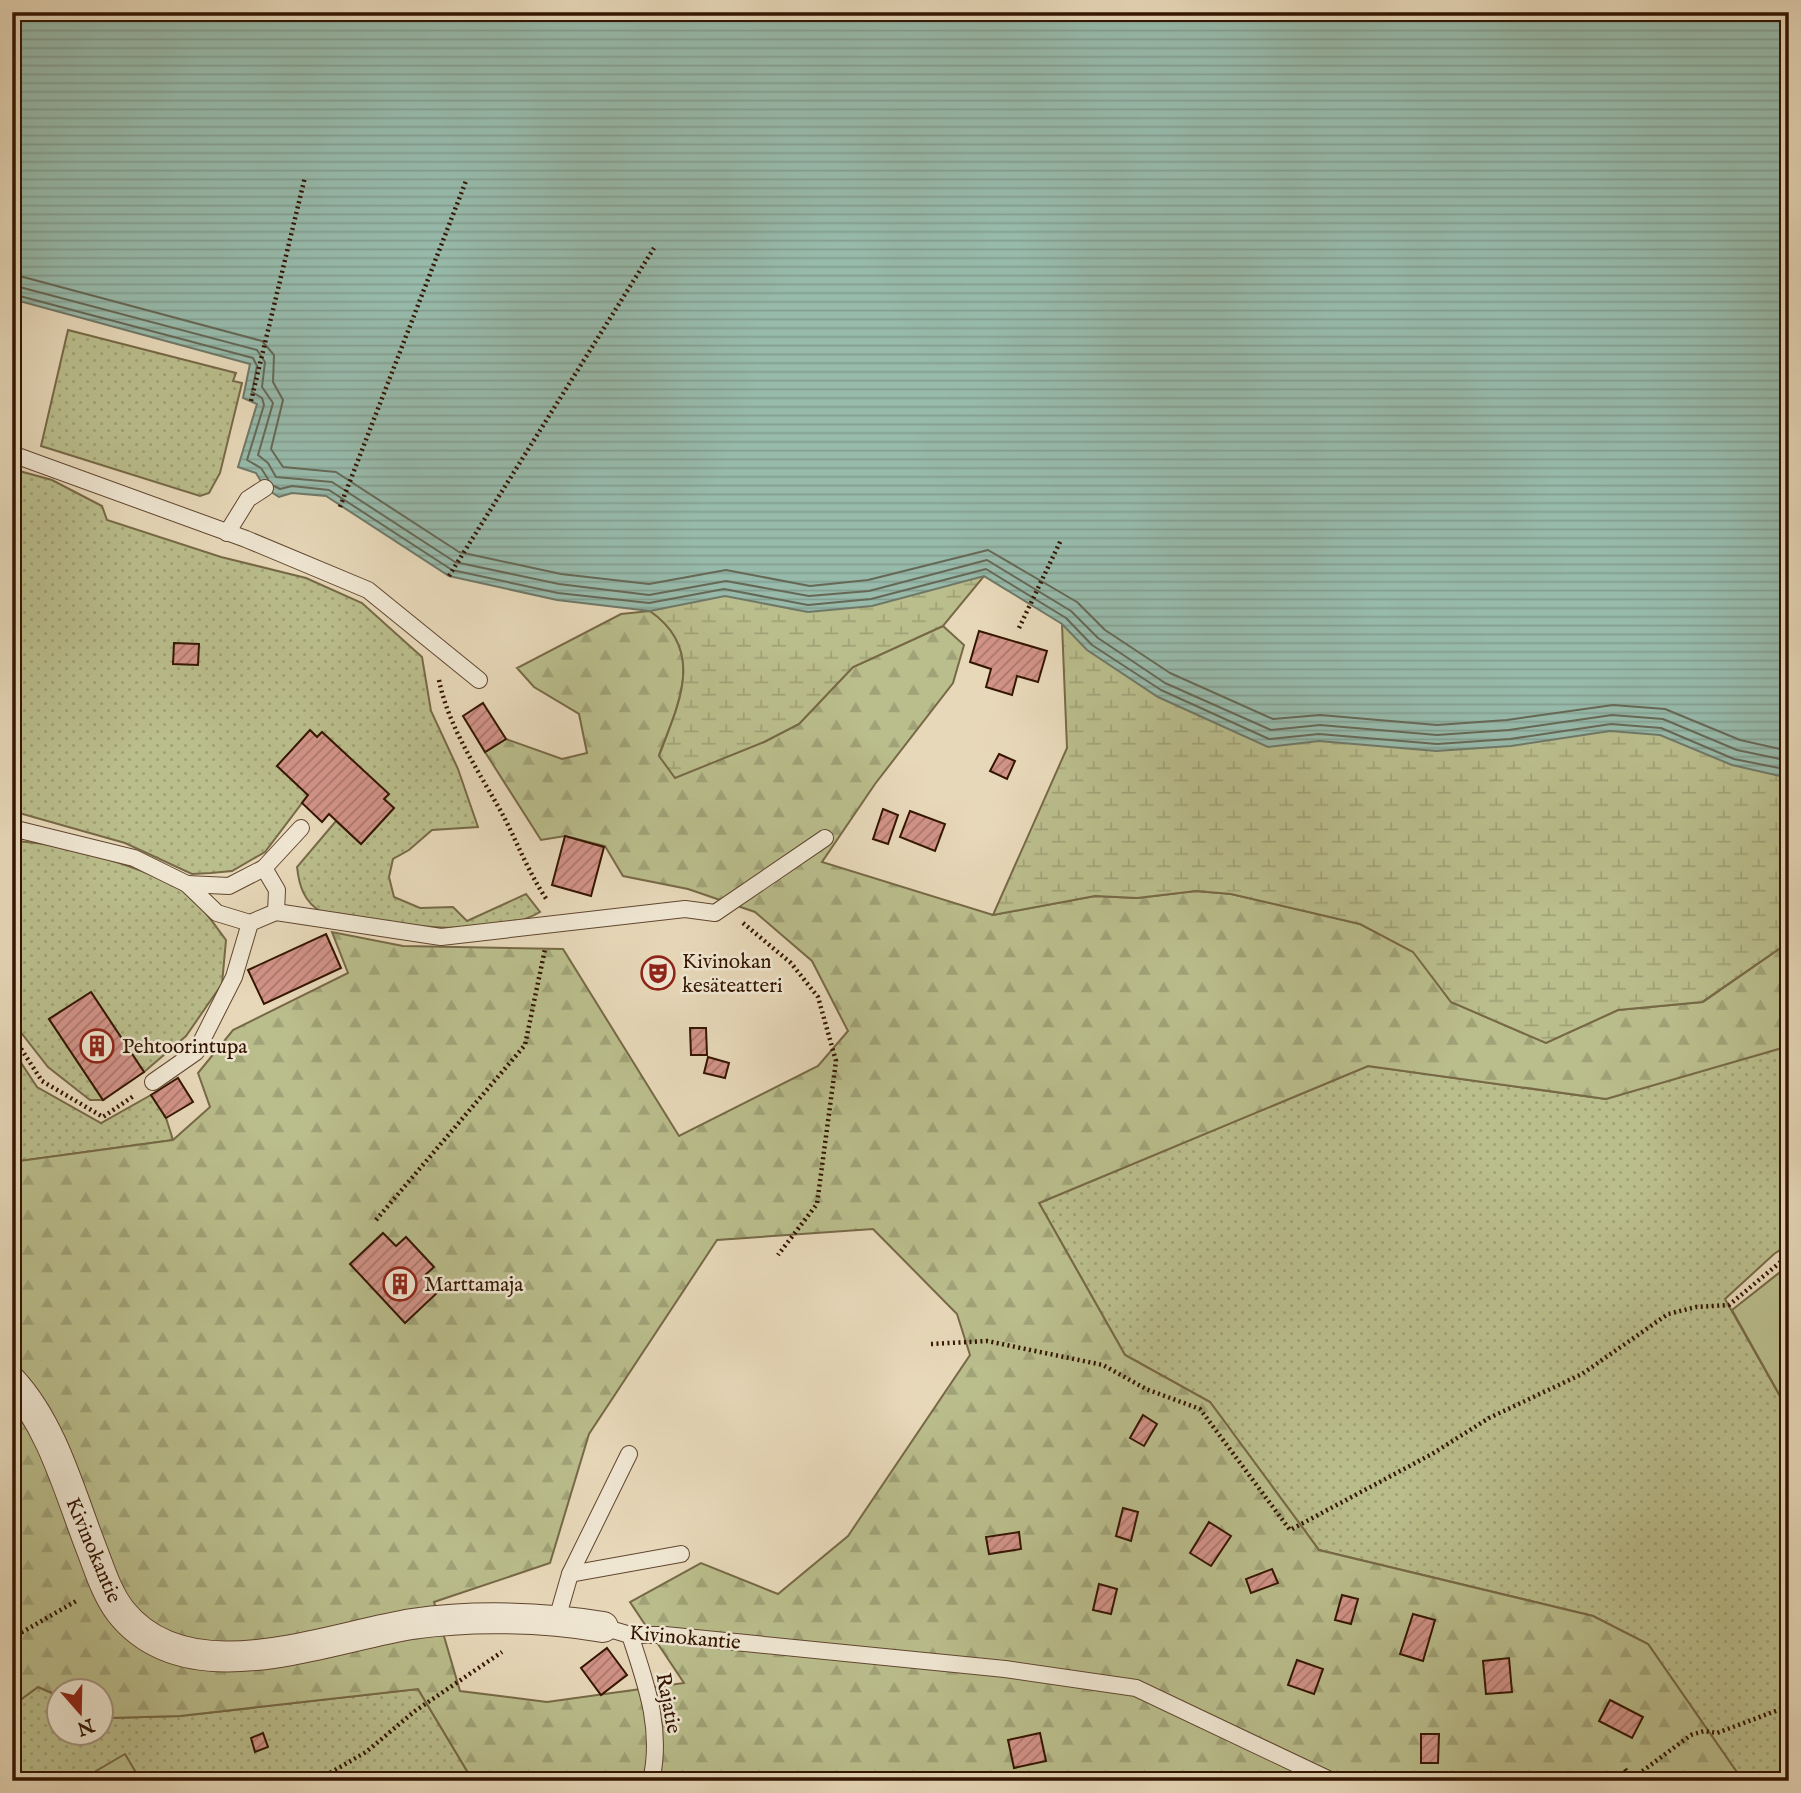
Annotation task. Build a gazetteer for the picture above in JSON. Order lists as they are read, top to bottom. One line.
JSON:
{"streets":{"street":["Kivinokantie"],"lane":["Rajatie"]},"crossings":[["Kivinokantie","Rajatie"]],"places":{"theatre":["Kivinokan kesäteatteri"],"building":["Pehtoorintupa","Marttamaja"]},"north":"bottom"}
